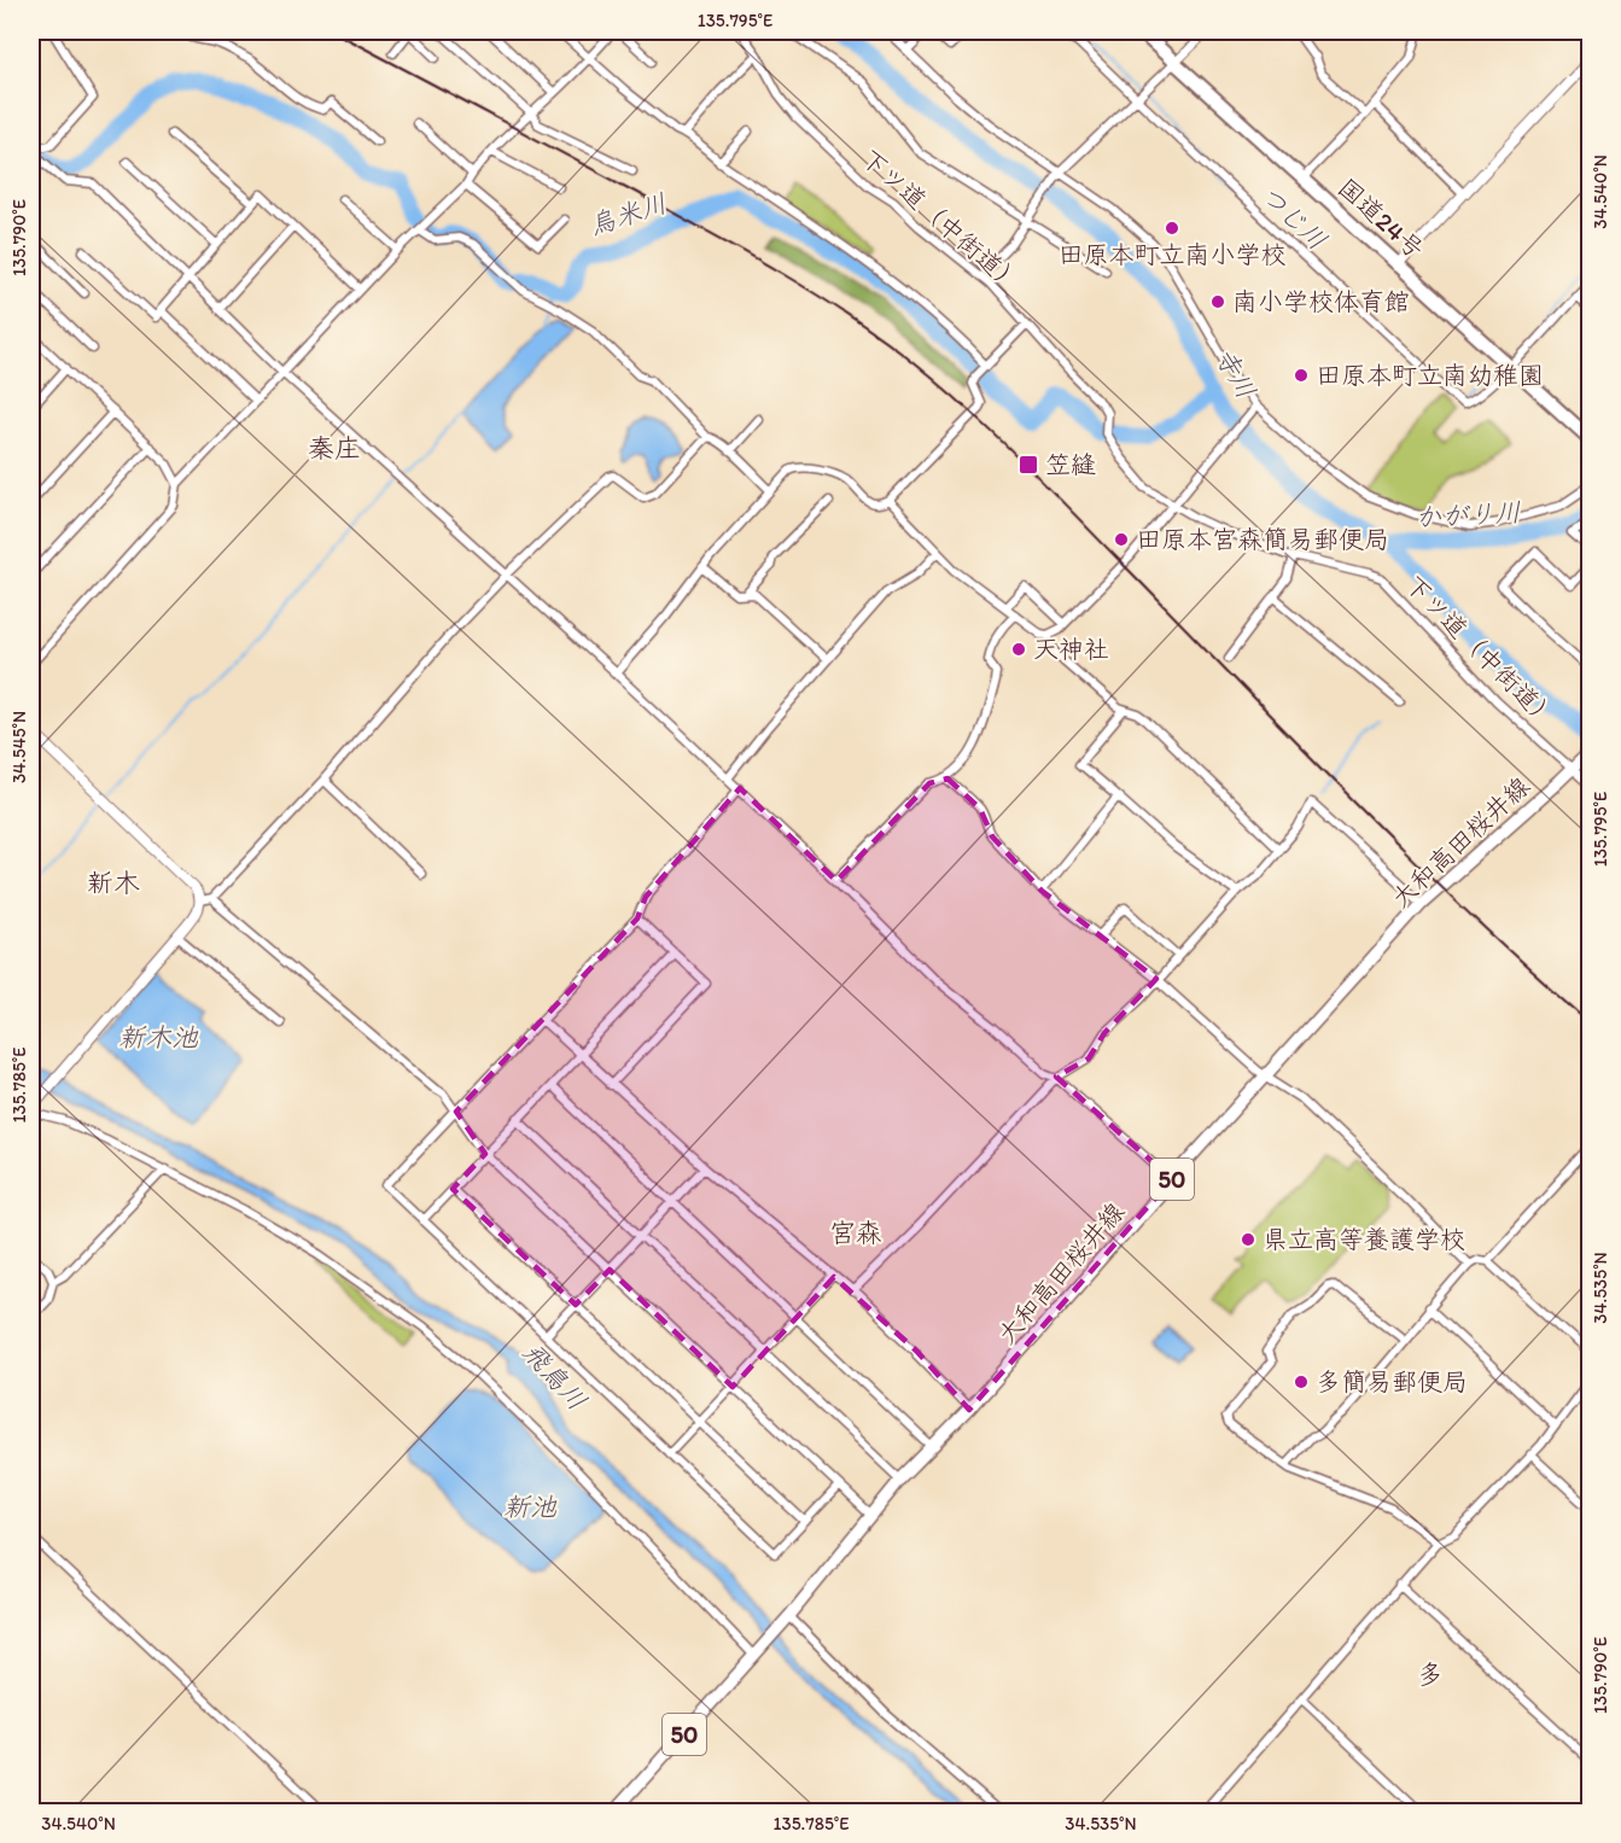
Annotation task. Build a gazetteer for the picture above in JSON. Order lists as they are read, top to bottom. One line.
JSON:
{"streets":{"highway":["国道24号"],"main road":["大和高田桜井線","50"],"street":["下ツ道（中街道）"]},"crossings":[["下ツ道（中街道）","大和高田桜井線"]],"districts":["秦庄","新木","宮森","多"],"water":["烏米川","つじ川","寺川","かがり川","新木池","飛鳥川","新池"],"places":{"other":["田原本町立南小学校","南小学校体育館","田原本町立南幼稚園","田原本宮森簡易郵便局","天神社","県立高等養護学校","多簡易郵便局"],"transit":["笠縫"]},"coordinates":["135.795°E","34.540°N","135.790°E","34.545°N","135.785°E","34.535°N"]}
